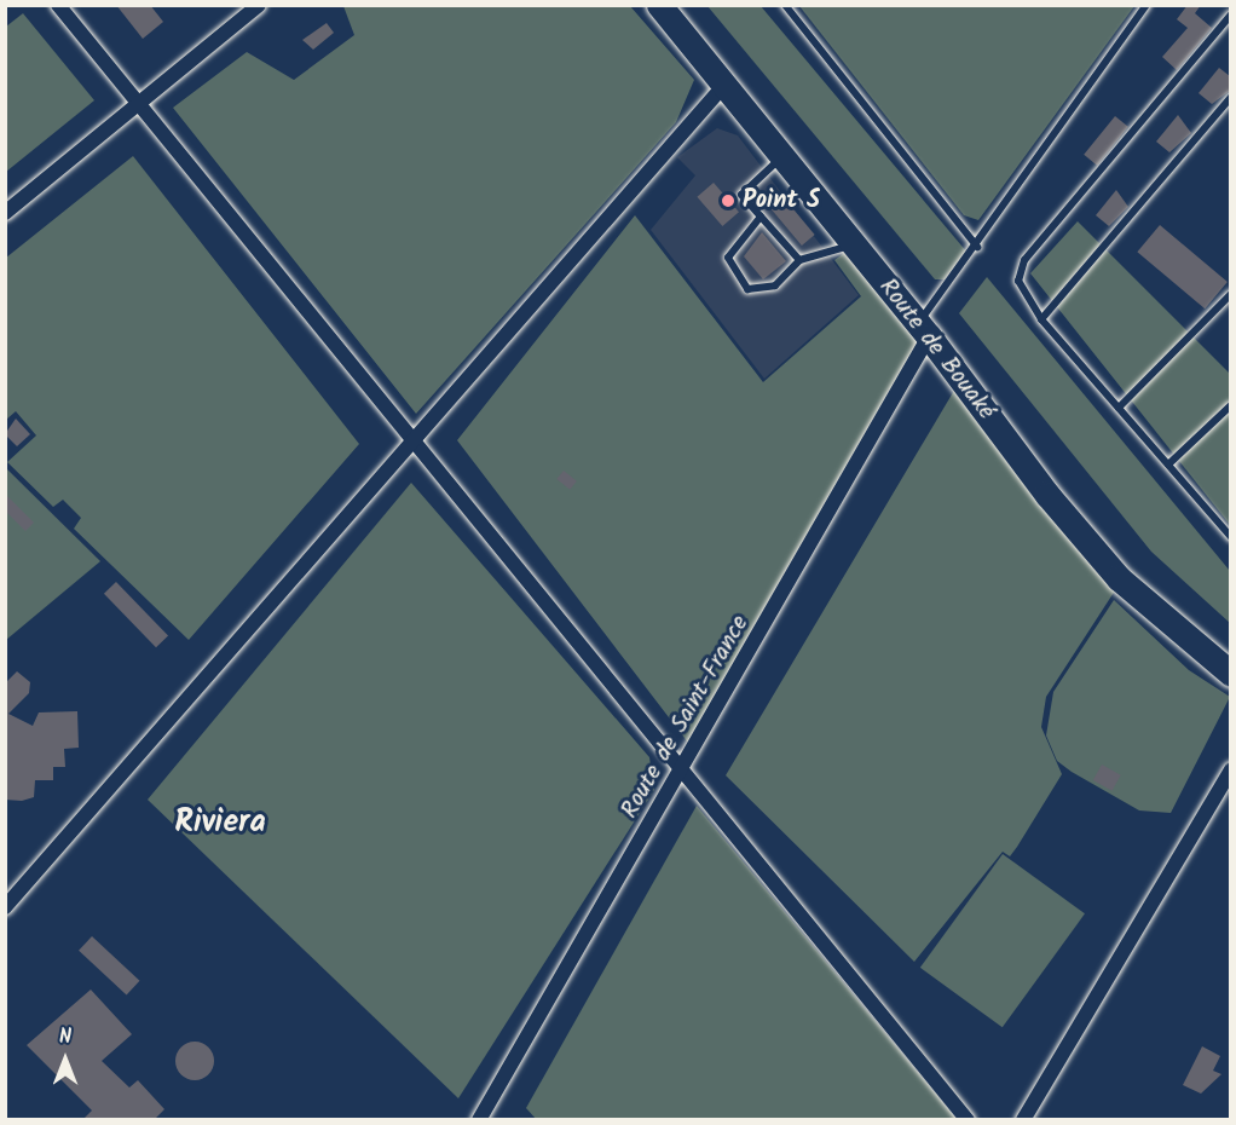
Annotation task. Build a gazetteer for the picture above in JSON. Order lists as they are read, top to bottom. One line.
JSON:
{"streets":{"highway":["Route de Bouaké"],"street":["Route de Saint-France"]},"crossings":[["Route de Bouaké","Route de Saint-France"]],"districts":["Riviera"],"places":["Point S"],"north":"top"}
